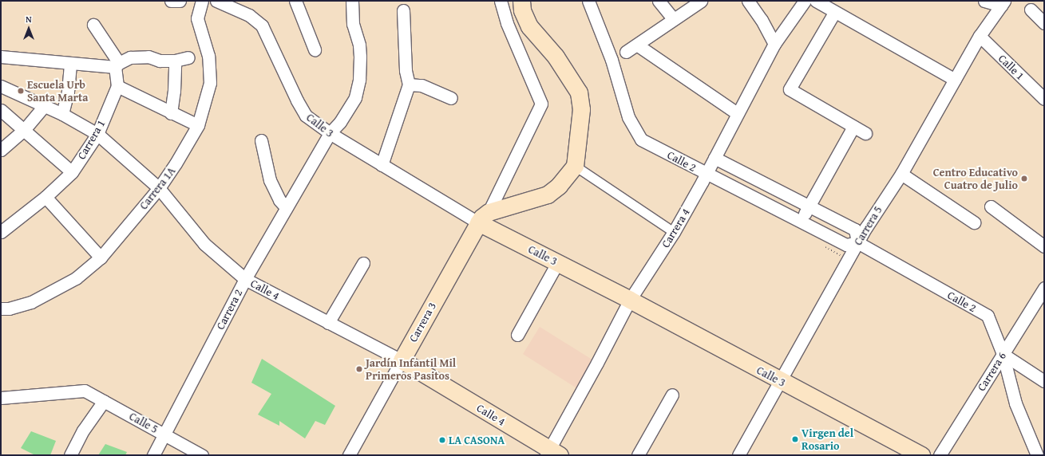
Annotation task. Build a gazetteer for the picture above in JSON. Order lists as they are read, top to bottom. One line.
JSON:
{"streets":{"main road":["Calle 3","Calle 4","Carrera 3"],"street":["Calle 1","Carrera 1","Calle 2","Carrera 1A","Carrera 5","Carrera 4","Carrera 2","Carrera 6","Calle 5"]},"crossings":[["Calle 1","Carrera 5"],["Calle 3","Carrera 5"],["Calle 3","Carrera 4"],["Calle 3","Carrera 2"],["Calle 3","Carrera 3"],["Carrera 1","Calle 4"],["Calle 2","Carrera 5"],["Calle 2","Carrera 4"],["Calle 2","Carrera 6"],["Carrera 1A","Calle 4"],["Carrera 4","Calle 4"],["Calle 4","Carrera 2"],["Calle 4","Carrera 3"],["Carrera 2","Calle 5"]],"places":["Escuela Urb Santa Marta","Centro Educativo Cuatro de Julio","Jardín Infantil Mil Primeros Pasitos","Virgen del Rosario","LA CASONA"],"north":"top"}
